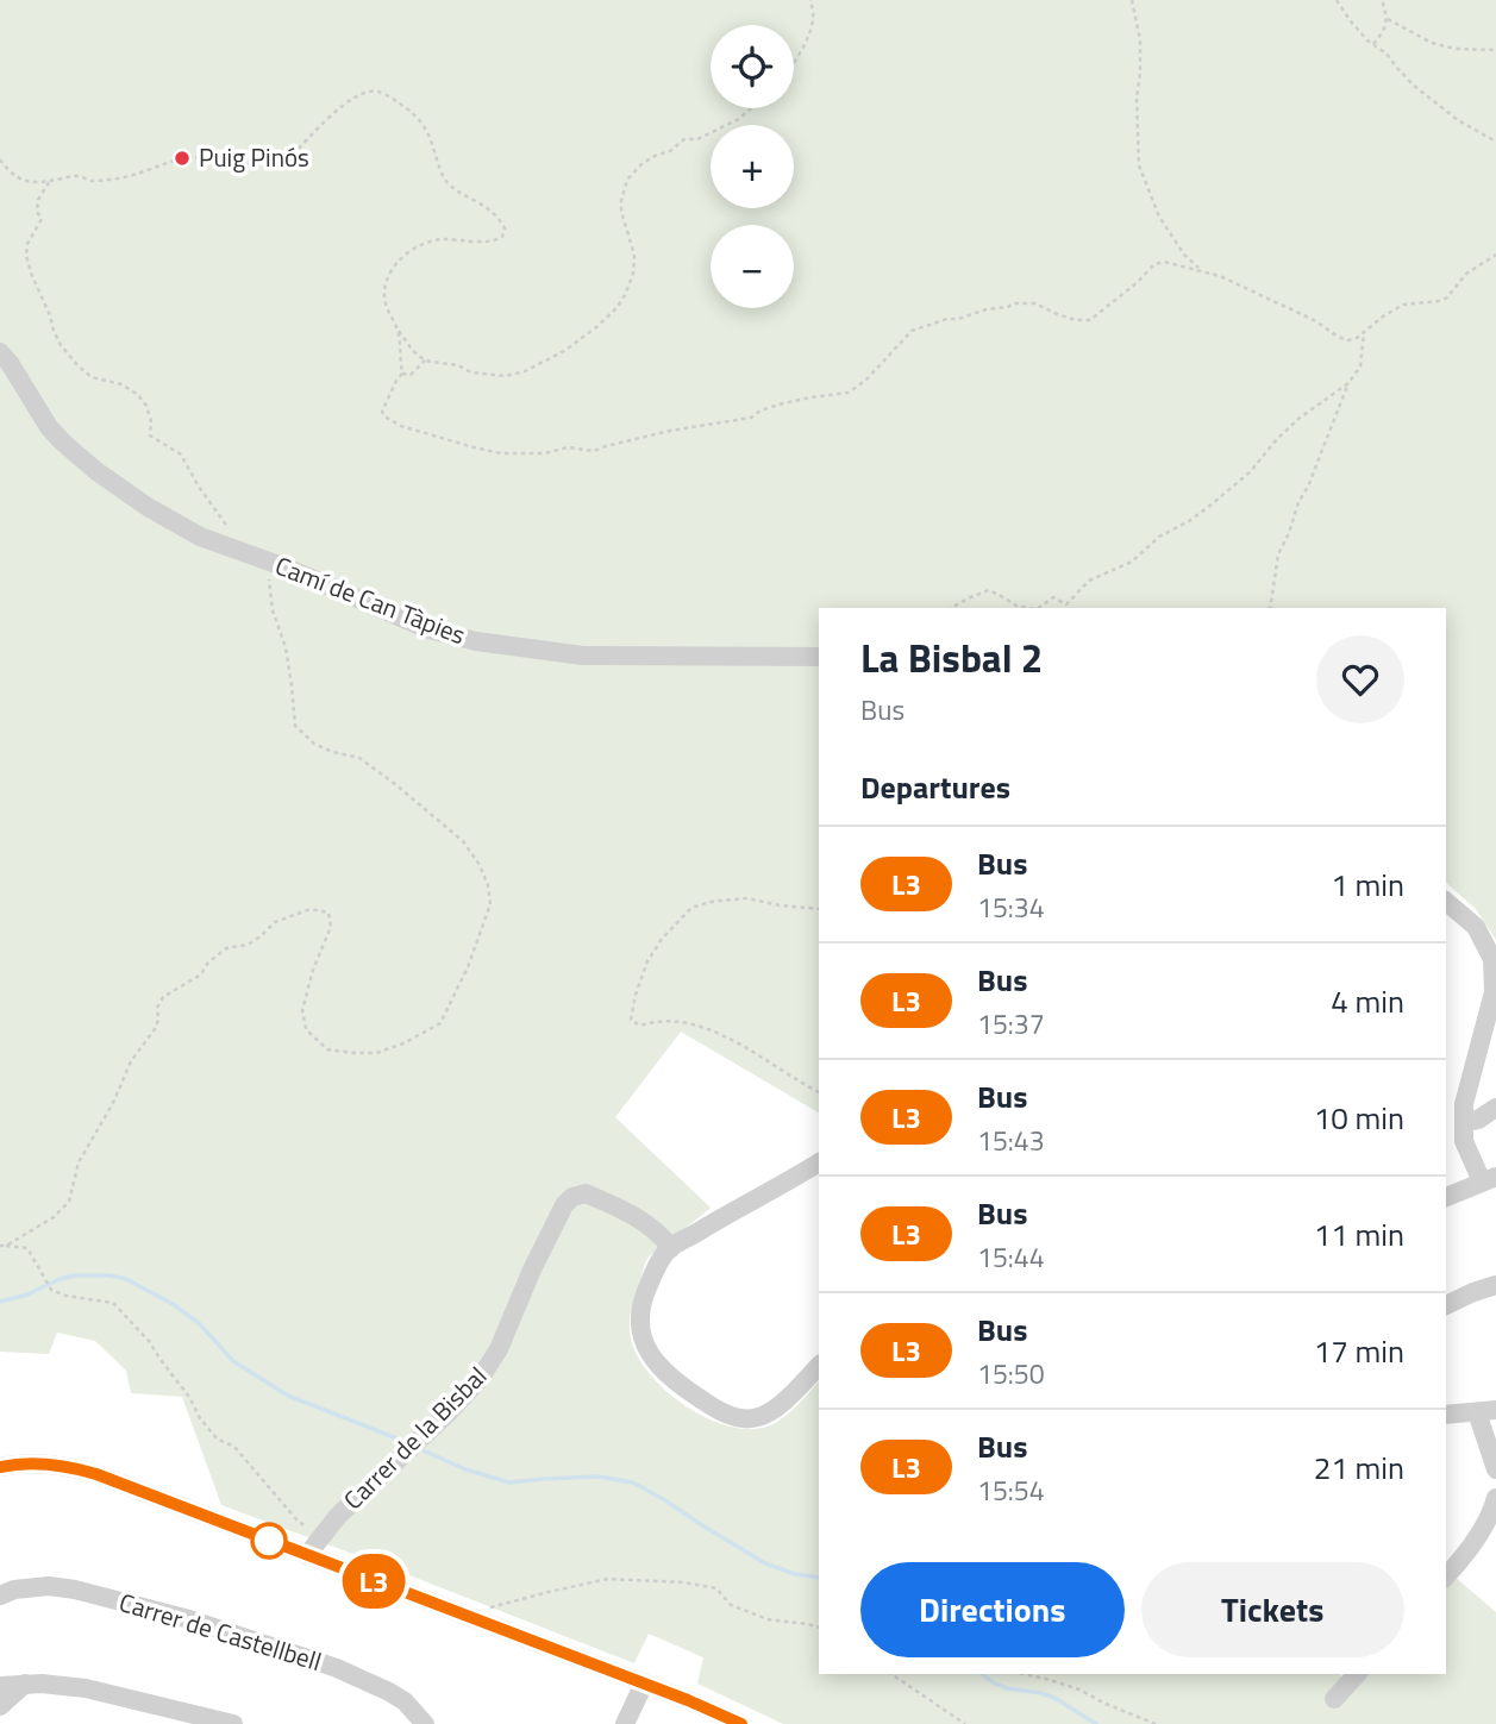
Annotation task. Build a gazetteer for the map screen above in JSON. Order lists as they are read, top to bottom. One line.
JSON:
{"streets":{"street":["Camí de Can Tàpies","Carrer de la Bisbal","Carrer de Castellbell"]},"places":["Puig Pinós"],"lines":["bus line L3"],"page":{"on_map":"L3","map_buttons":["+","−"],"heading":[["La Bisbal 2","Bus"],"Departures"],"list":[{"mark":"L3","name":"Bus","note":"15:34","value":"1 min"},{"mark":"L3","name":"Bus","note":"15:37","value":"4 min"},{"mark":"L3","name":"Bus","note":"15:43","value":"10 min"},{"mark":"L3","name":"Bus","note":"15:44","value":"11 min"},{"mark":"L3","name":"Bus","note":"15:50","value":"17 min"},{"mark":"L3","name":"Bus","note":"15:54","value":"21 min"}],"buttons":["Directions","Tickets"]}}
